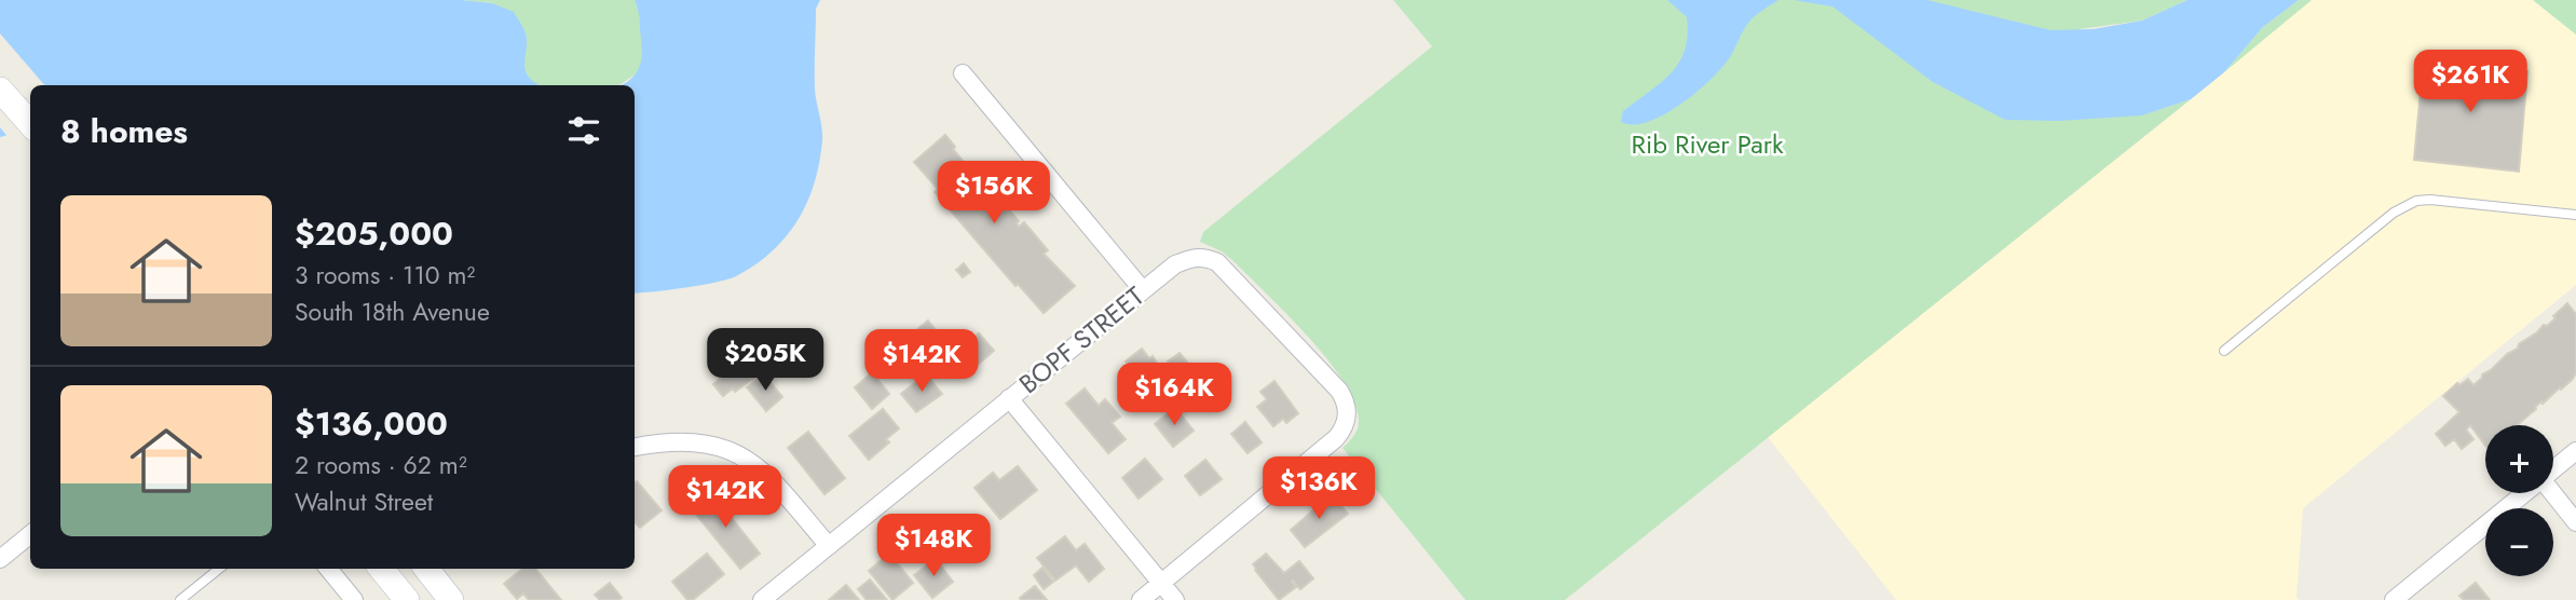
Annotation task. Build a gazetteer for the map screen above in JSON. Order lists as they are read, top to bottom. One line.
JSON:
{"streets":{"street":["BOPF STREET"]},"parks":["Rib River Park"],"page":{"price":["$261K","$156K","$205K","$142K","$164K","$136K","$142K","$148K"],"heading":"8 homes","list":[{"name":"$205,000","note":"3 rooms · 110 m² · South 18th Avenue"},{"name":"$136,000","note":"2 rooms · 62 m² · Walnut Street"}],"map_buttons":["+","−"]}}
